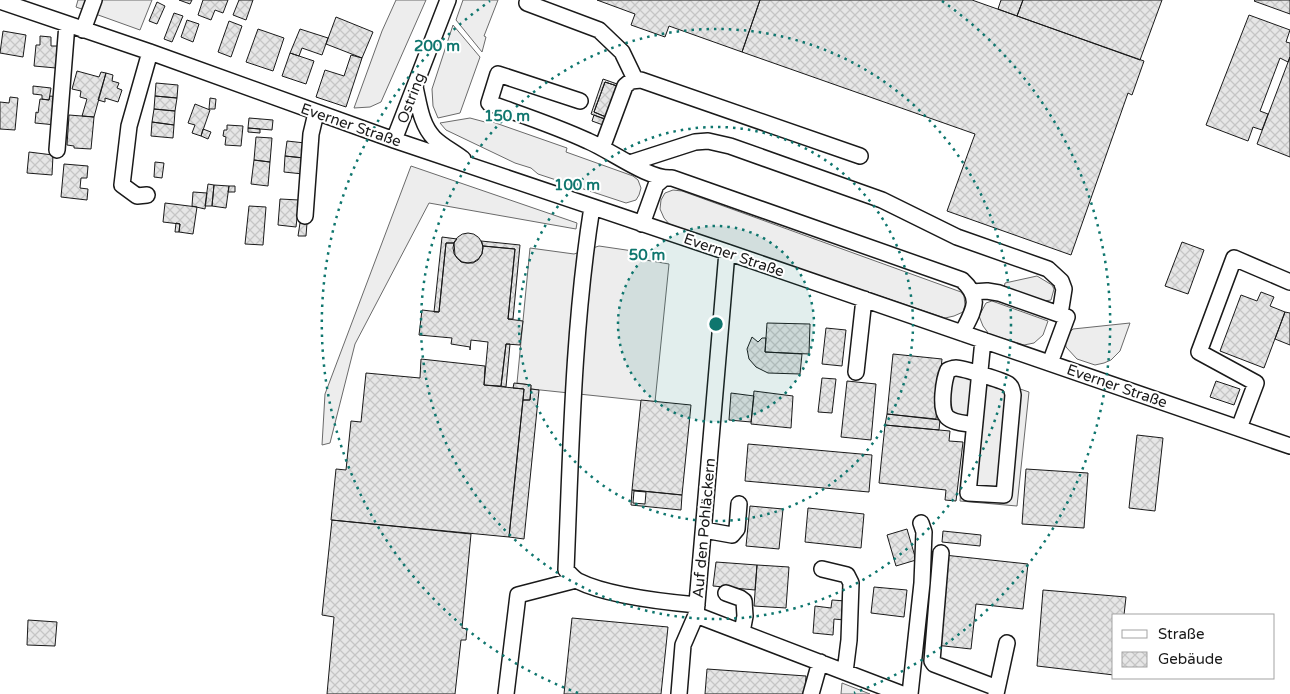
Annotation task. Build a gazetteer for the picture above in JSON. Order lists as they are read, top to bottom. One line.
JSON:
{"streets":{"street":["Ostring","Everner Straße","Auf den Pohläckern"]},"crossings":[["Ostring","Everner Straße"],["Everner Straße","Auf den Pohläckern"]],"legend":["Straße","Gebäude"],"rings":["200 m","150 m","100 m","50 m"]}
